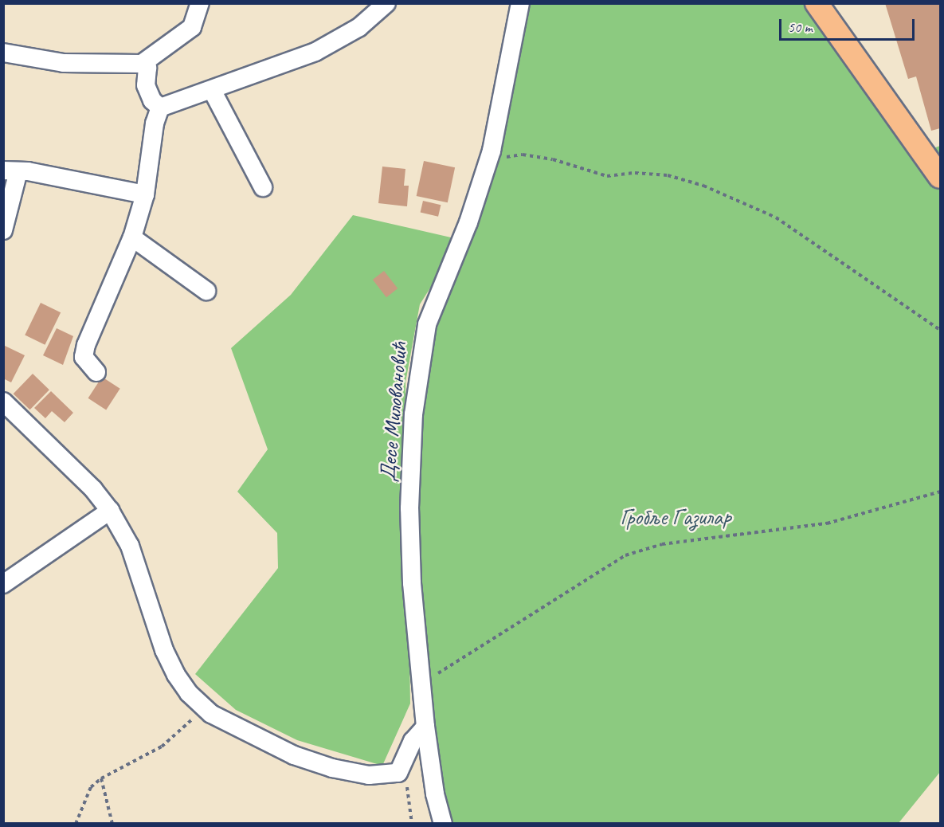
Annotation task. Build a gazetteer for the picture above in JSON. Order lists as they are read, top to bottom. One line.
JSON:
{"streets":{"street":["Десе Миловановић"]},"parks":["Гробље Газилар"],"scale_bar":"50 m"}
